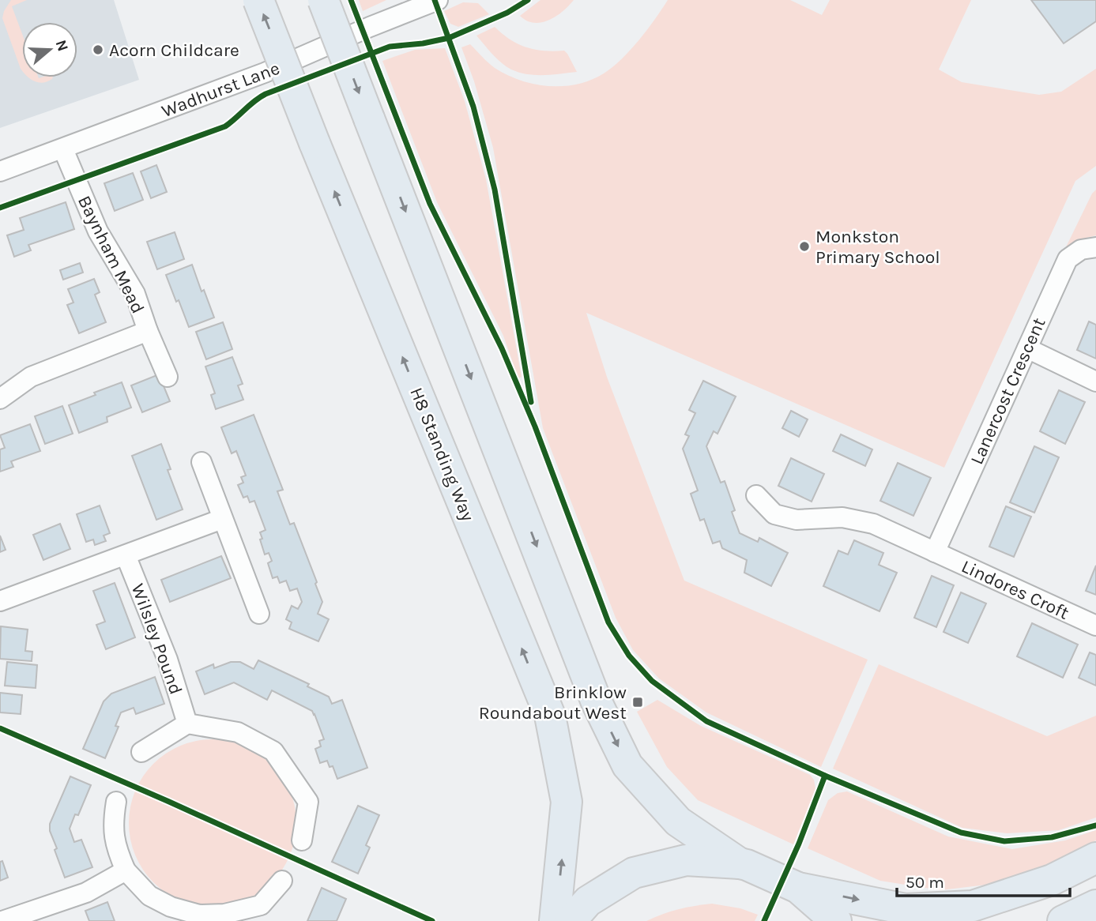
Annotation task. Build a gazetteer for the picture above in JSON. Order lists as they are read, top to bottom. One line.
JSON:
{"streets":{"highway":["H8 Standing Way"],"street":["Wadhurst Lane","Baynham Mead","Lanercost Crescent","Lindores Croft","Wilsley Pound"]},"crossings":[["Wadhurst Lane","Baynham Mead"],["Lanercost Crescent","Lindores Croft"]],"places":{"other":["Acorn Childcare","Monkston Primary School"],"transit":["Brinklow Roundabout West"]},"scale_bar":"50 m","north":"right"}
